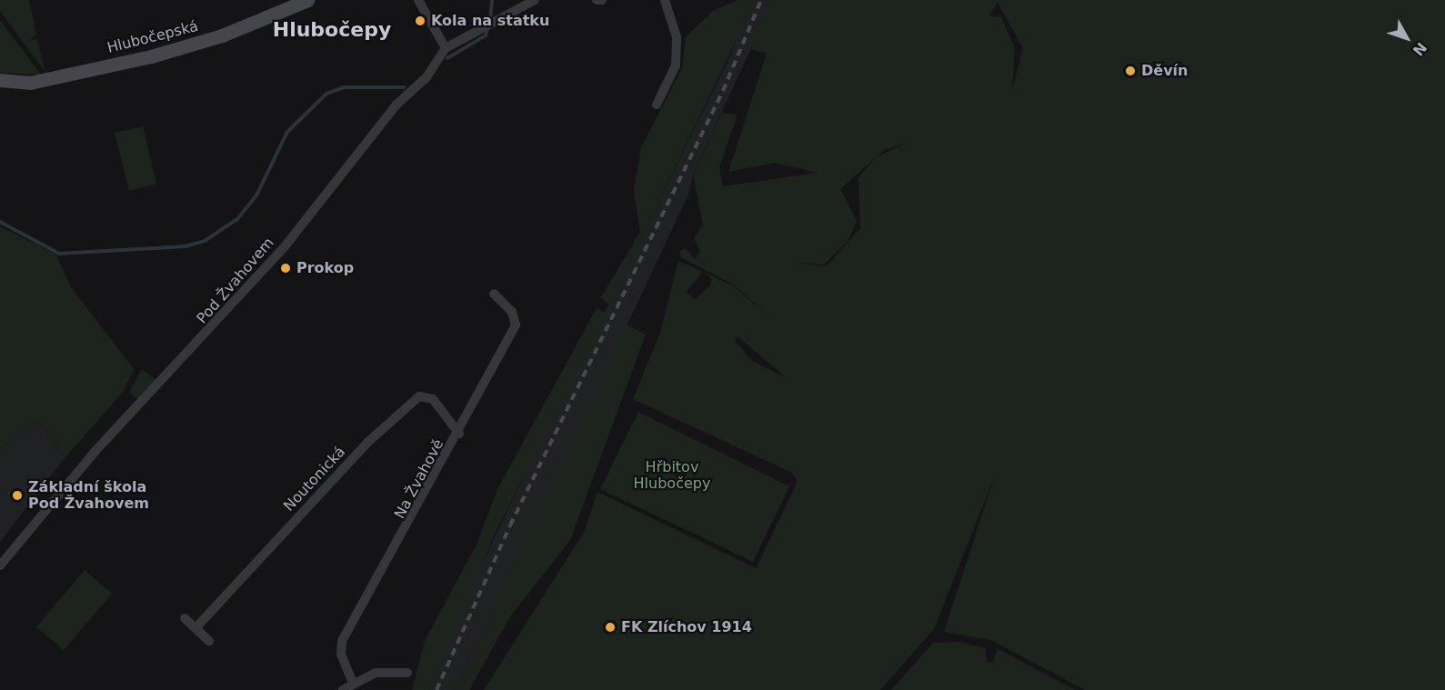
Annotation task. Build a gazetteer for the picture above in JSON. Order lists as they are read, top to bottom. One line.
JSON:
{"streets":{"street":["Hlubočepská","Pod Žvahovem","Noutonická","Na Žvahově"]},"crossings":[["Noutonická","Na Žvahově"]],"districts":["Hlubočepy"],"parks":["Hřbitov Hlubočepy"],"places":["Kola na statku","Děvín","Prokop","Základní škola Pod Žvahovem","FK Zlíchov 1914"],"north":"bottom right"}
